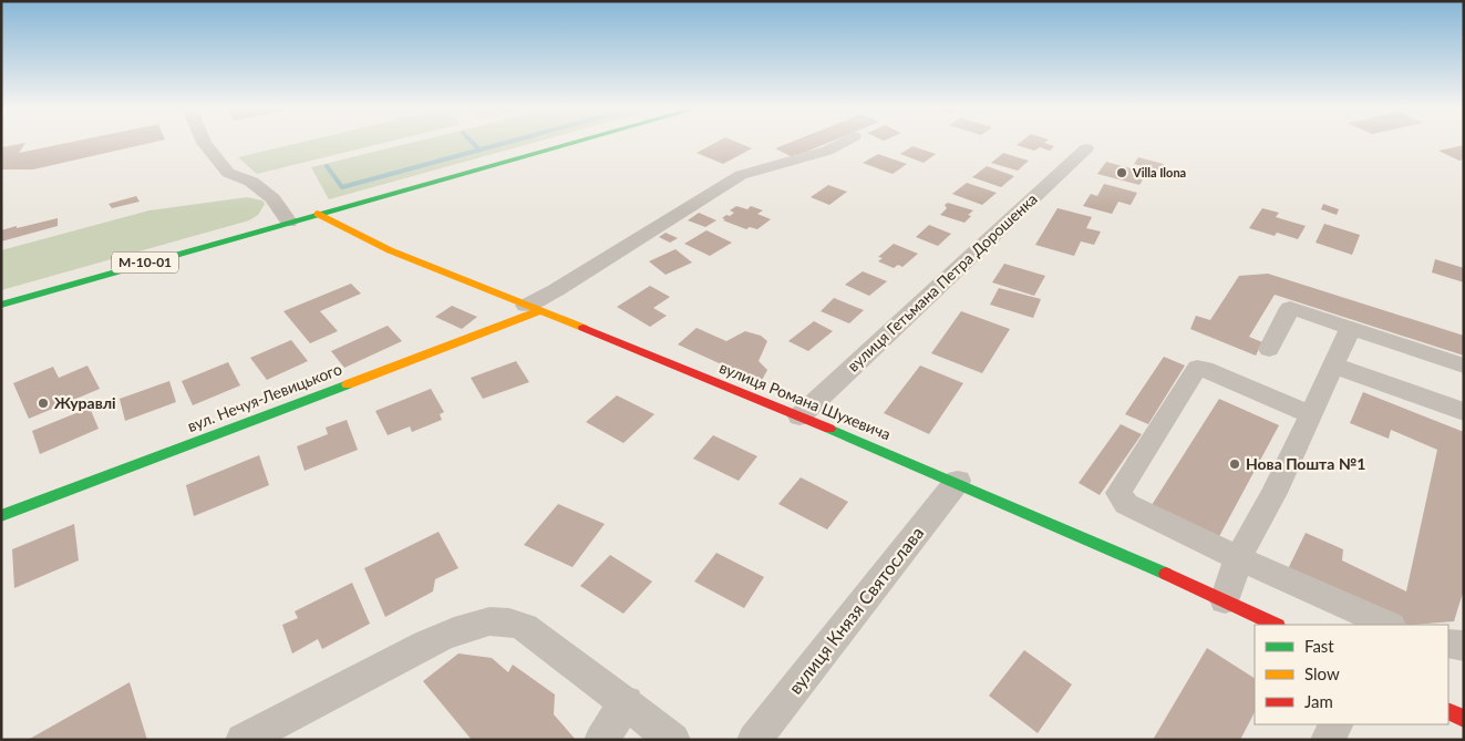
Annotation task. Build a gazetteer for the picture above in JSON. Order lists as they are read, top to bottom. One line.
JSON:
{"streets":{"main road":["М-10-01","вул. Нечуя-Левицького","вулиця Романа Шухевича"],"street":["вулиця Гетьмана Петра Дорошенка","вулиця Князя Святослава"]},"crossings":[["М-10-01","вулиця Романа Шухевича"],["вулиця Гетьмана Петра Дорошенка","вулиця Романа Шухевича"],["вул. Нечуя-Левицького","вулиця Романа Шухевича"],["вулиця Романа Шухевича","вулиця Князя Святослава"]],"places":["Villa Ilona","Журавлі","Нова Пошта №1"],"legend":["Fast","Slow","Jam"]}
